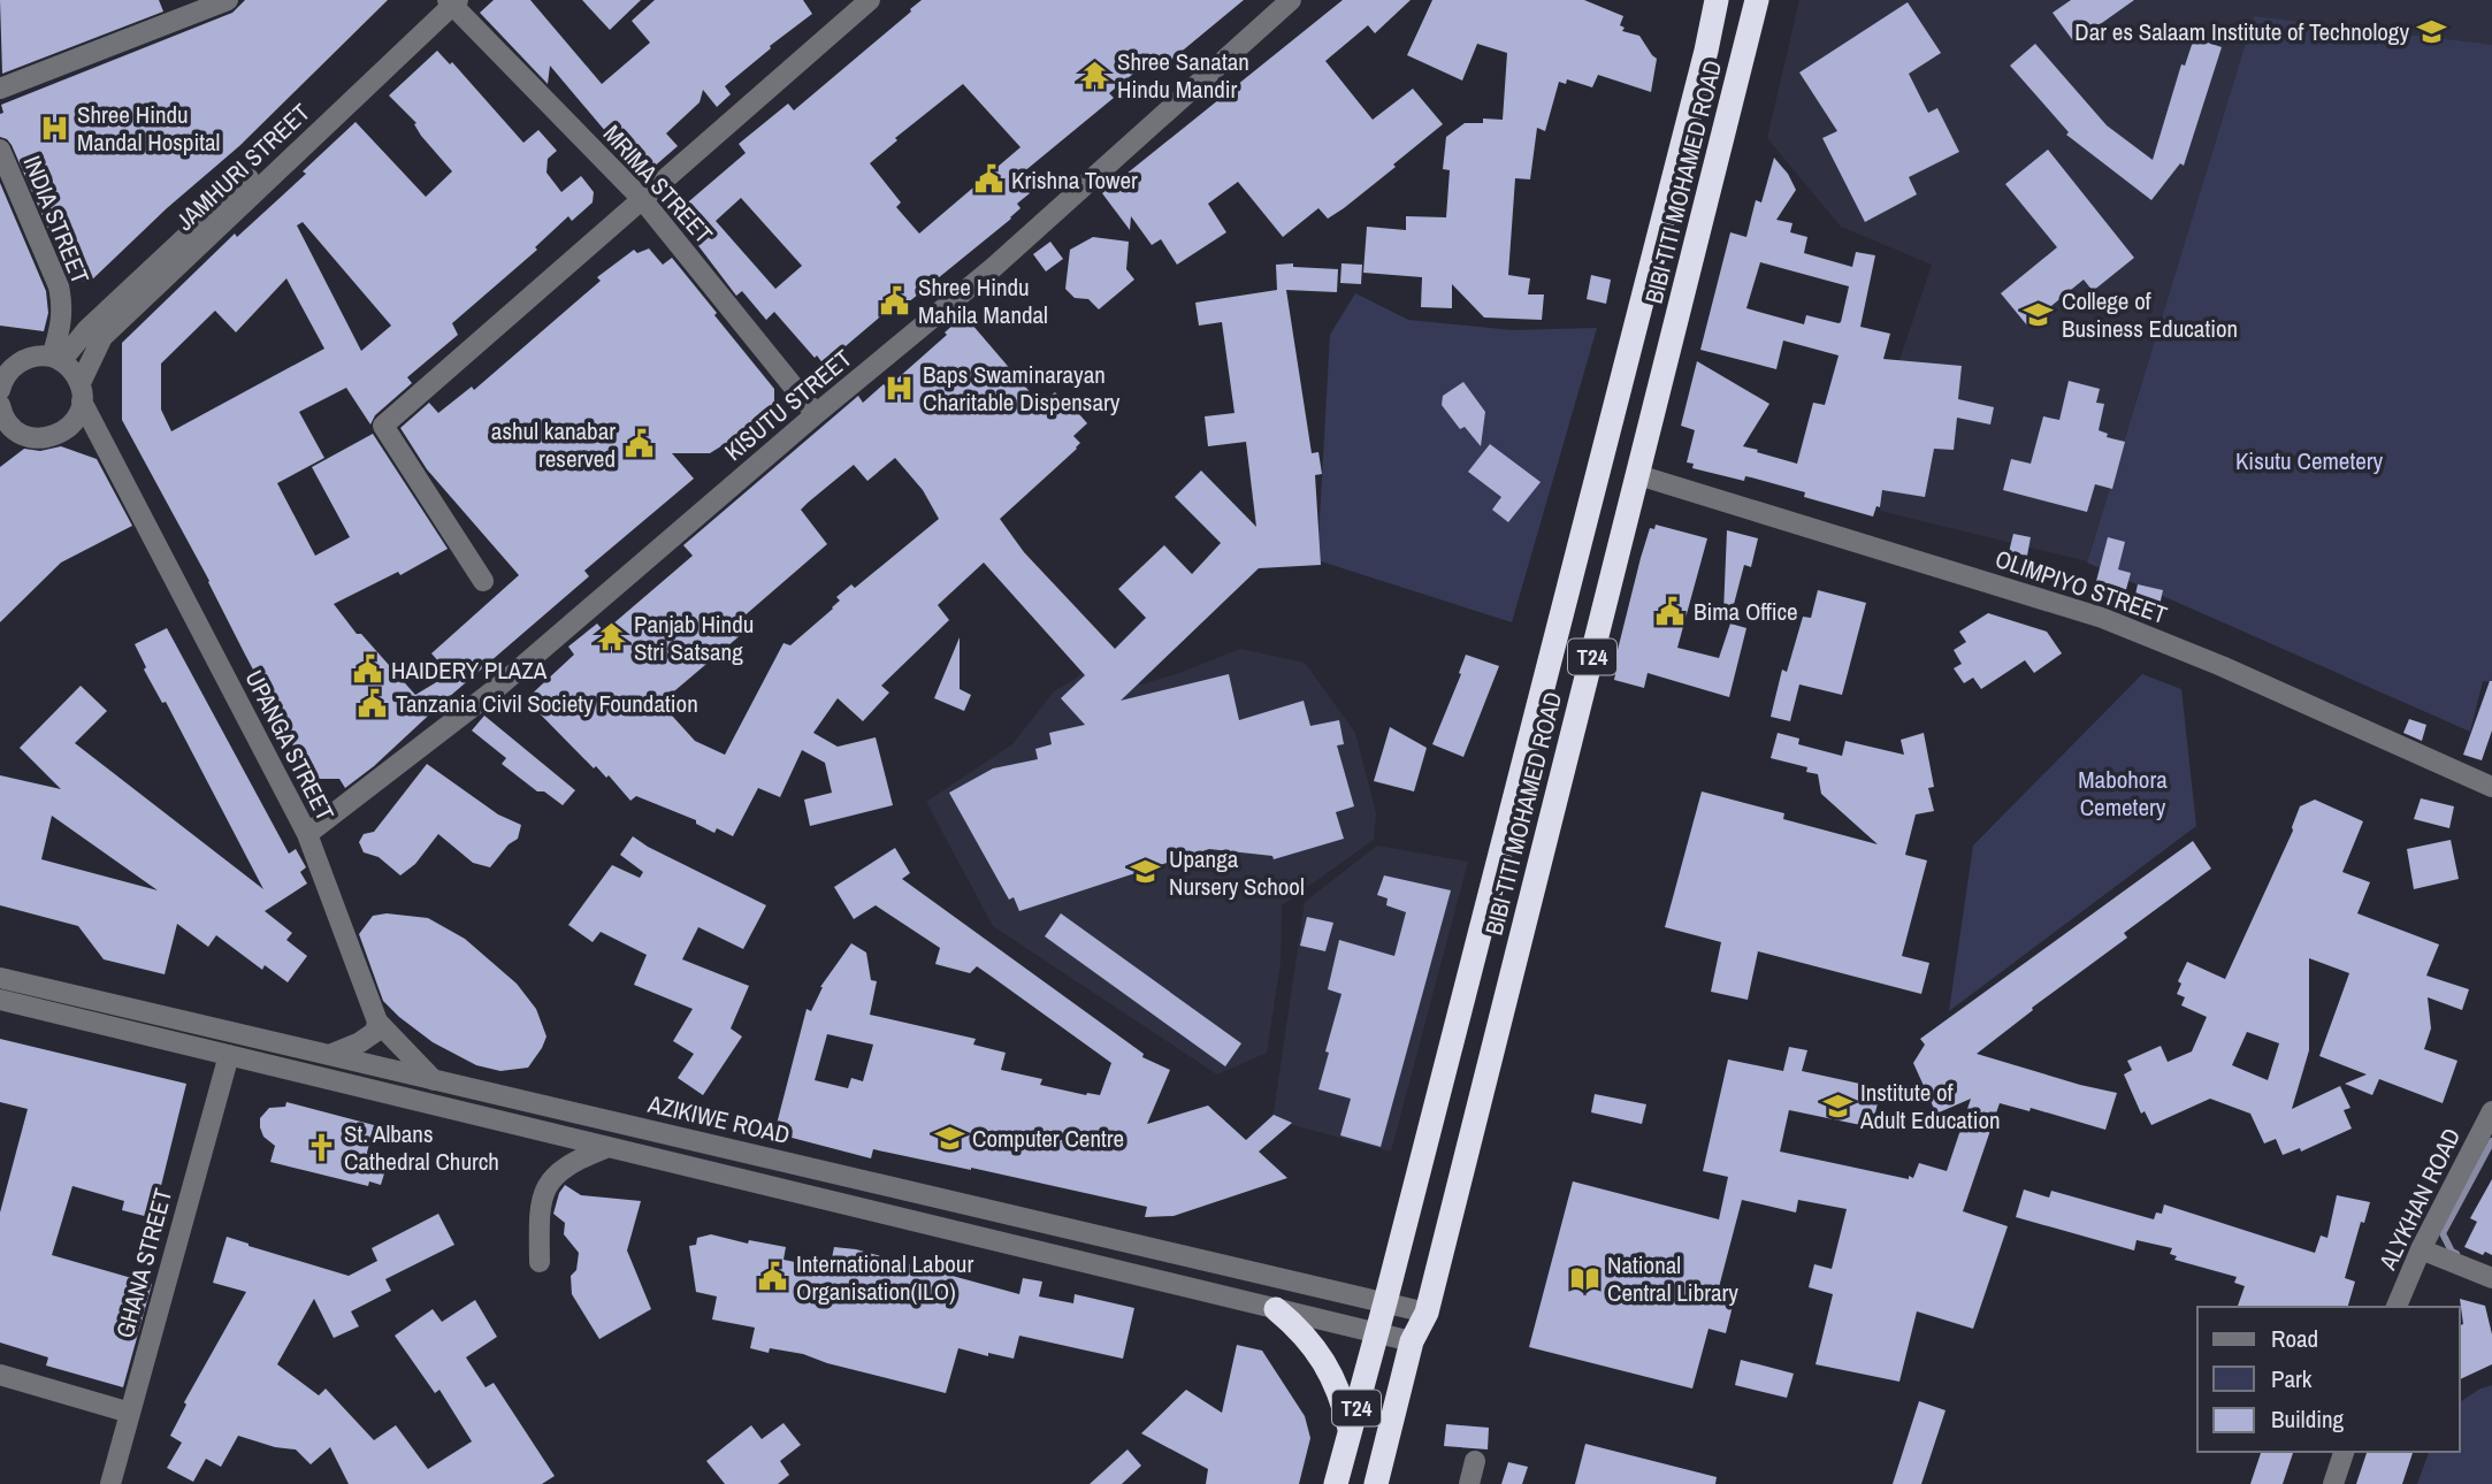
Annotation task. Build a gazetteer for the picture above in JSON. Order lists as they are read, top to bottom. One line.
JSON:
{"streets":{"highway":["BIBI TITI MOHAMED ROAD","T24"],"street":["JAMHURI STREET","MRIMA STREET","INDIA STREET","KISUTU STREET","OLIMPIYO STREET","UPANGA STREET","AZIKIWE ROAD","ALYKHAN ROAD","GHANA STREET"]},"crossings":[["JAMHURI STREET","MRIMA STREET"],["JAMHURI STREET","INDIA STREET"],["JAMHURI STREET","UPANGA STREET"],["BIBI TITI MOHAMED ROAD","OLIMPIYO STREET"],["BIBI TITI MOHAMED ROAD","T24"],["BIBI TITI MOHAMED ROAD","AZIKIWE ROAD"],["MRIMA STREET","KISUTU STREET"],["INDIA STREET","UPANGA STREET"],["KISUTU STREET","UPANGA STREET"],["T24","AZIKIWE ROAD"],["UPANGA STREET","AZIKIWE ROAD"]],"parks":["Kisutu Cemetery","Mabohora Cemetery"],"places":{"school or university":["Dar es Salaam Institute of Technology","College of Business Education","Upanga Nursery School","Institute of Adult Education","Computer Centre"],"temple":["Shree Sanatan Hindu Mandir","Panjab Hindu Stri Satsang"],"hospital":["Shree Hindu Mandal Hospital","Baps Swaminarayan Charitable Dispensary"],"public building":["Krishna Tower","Shree Hindu Mahila Mandal","ashul kanabar reserved","Bima Office","HAIDERY PLAZA","Tanzania Civil Society Foundation","International Labour Organisation(ILO)"],"church":["St. Albans Cathedral Church"],"library":["National Central Library"]},"legend":["Road","Park","Building"]}
